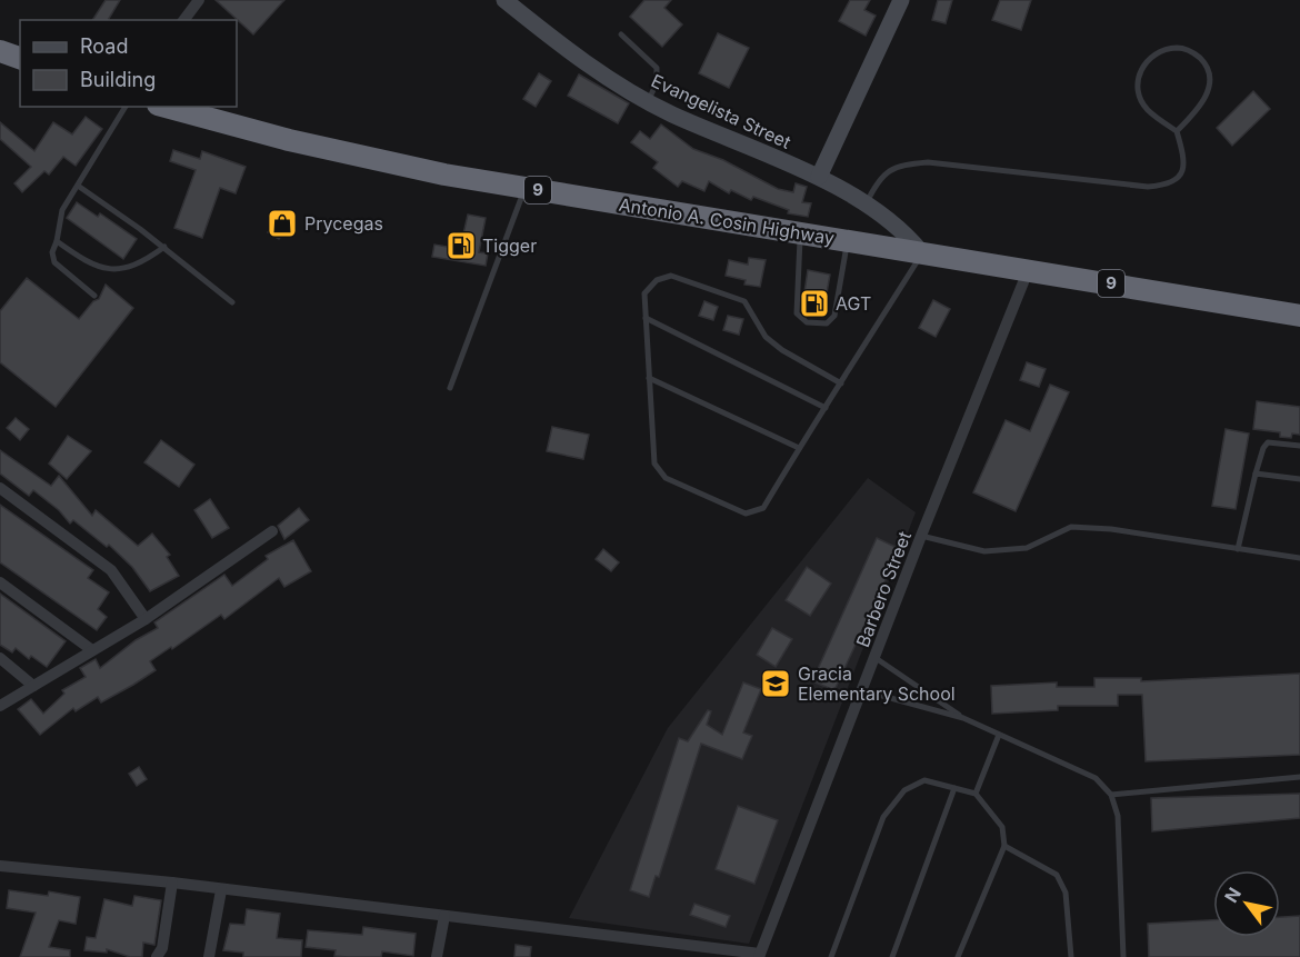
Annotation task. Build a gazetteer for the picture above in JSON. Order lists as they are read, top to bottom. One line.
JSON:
{"streets":{"highway":["9","Antonio A. Cosin Highway"],"street":["Evangelista Street","Barbero Street"]},"crossings":[["Evangelista Street","Antonio A. Cosin Highway"],["Antonio A. Cosin Highway","Barbero Street"]],"places":{"shop":["Prycegas"],"fuel station":["Tigger","AGT"],"school or university":["Gracia Elementary School"]},"legend":["Road","Building"],"north":"top left"}
